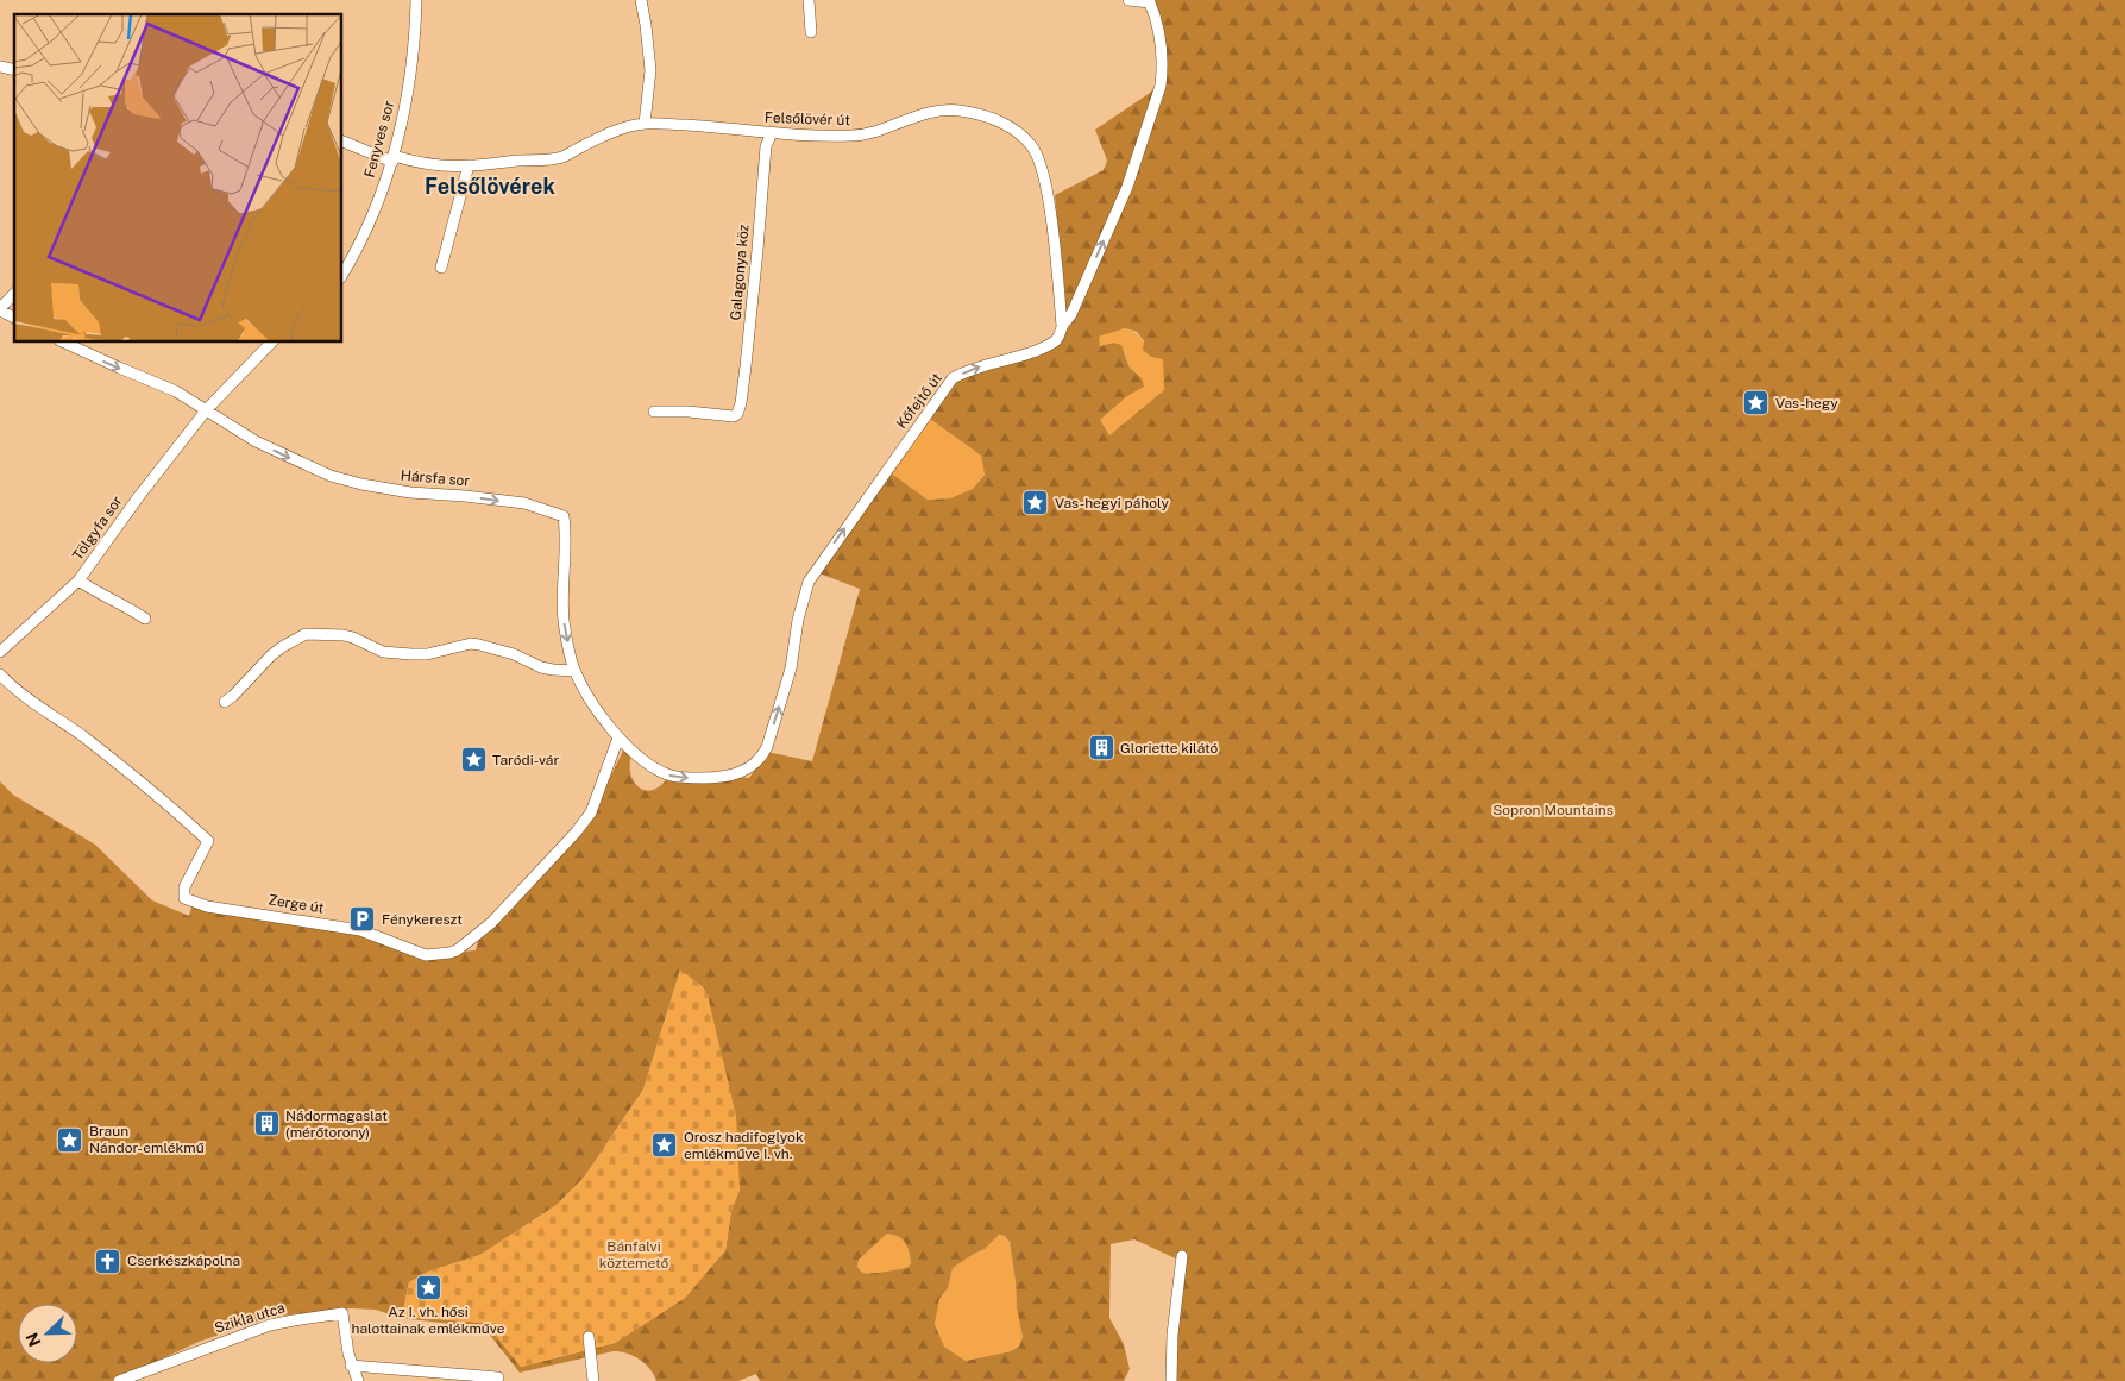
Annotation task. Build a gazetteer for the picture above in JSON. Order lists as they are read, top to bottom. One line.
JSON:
{"streets":{"street":["Felsőlövér út","Fenyves sor","Galagonya köz","Kőfejtő út","Hársfa sor","Tölgyfa sor","Zerge út","Szikla utca"]},"crossings":[["Felsőlövér út","Fenyves sor"],["Felsőlövér út","Galagonya köz"],["Felsőlövér út","Kőfejtő út"],["Kőfejtő út","Hársfa sor"],["Hársfa sor","Tölgyfa sor"],["Hársfa sor","Zerge út"]],"one_way":["Kőfejtő út","Hársfa sor"],"districts":["Felsőlövérek"],"parks":["Sopron Mountains","Bánfalvi köztemető"],"places":{"place":["Vas-hegy","Vas-hegyi páholy","Taródi-vár","Braun Nándor-emlékmű","Orosz hadifoglyok emlékműve I. vh.","Az I. vh. hősi halottainak emlékműve"],"building":["Gloriette kilátó","Nádormagaslat (mérőtorony)"],"parking":["Fénykereszt"],"church":["Cserkészkápolna"]},"north":"bottom left"}
